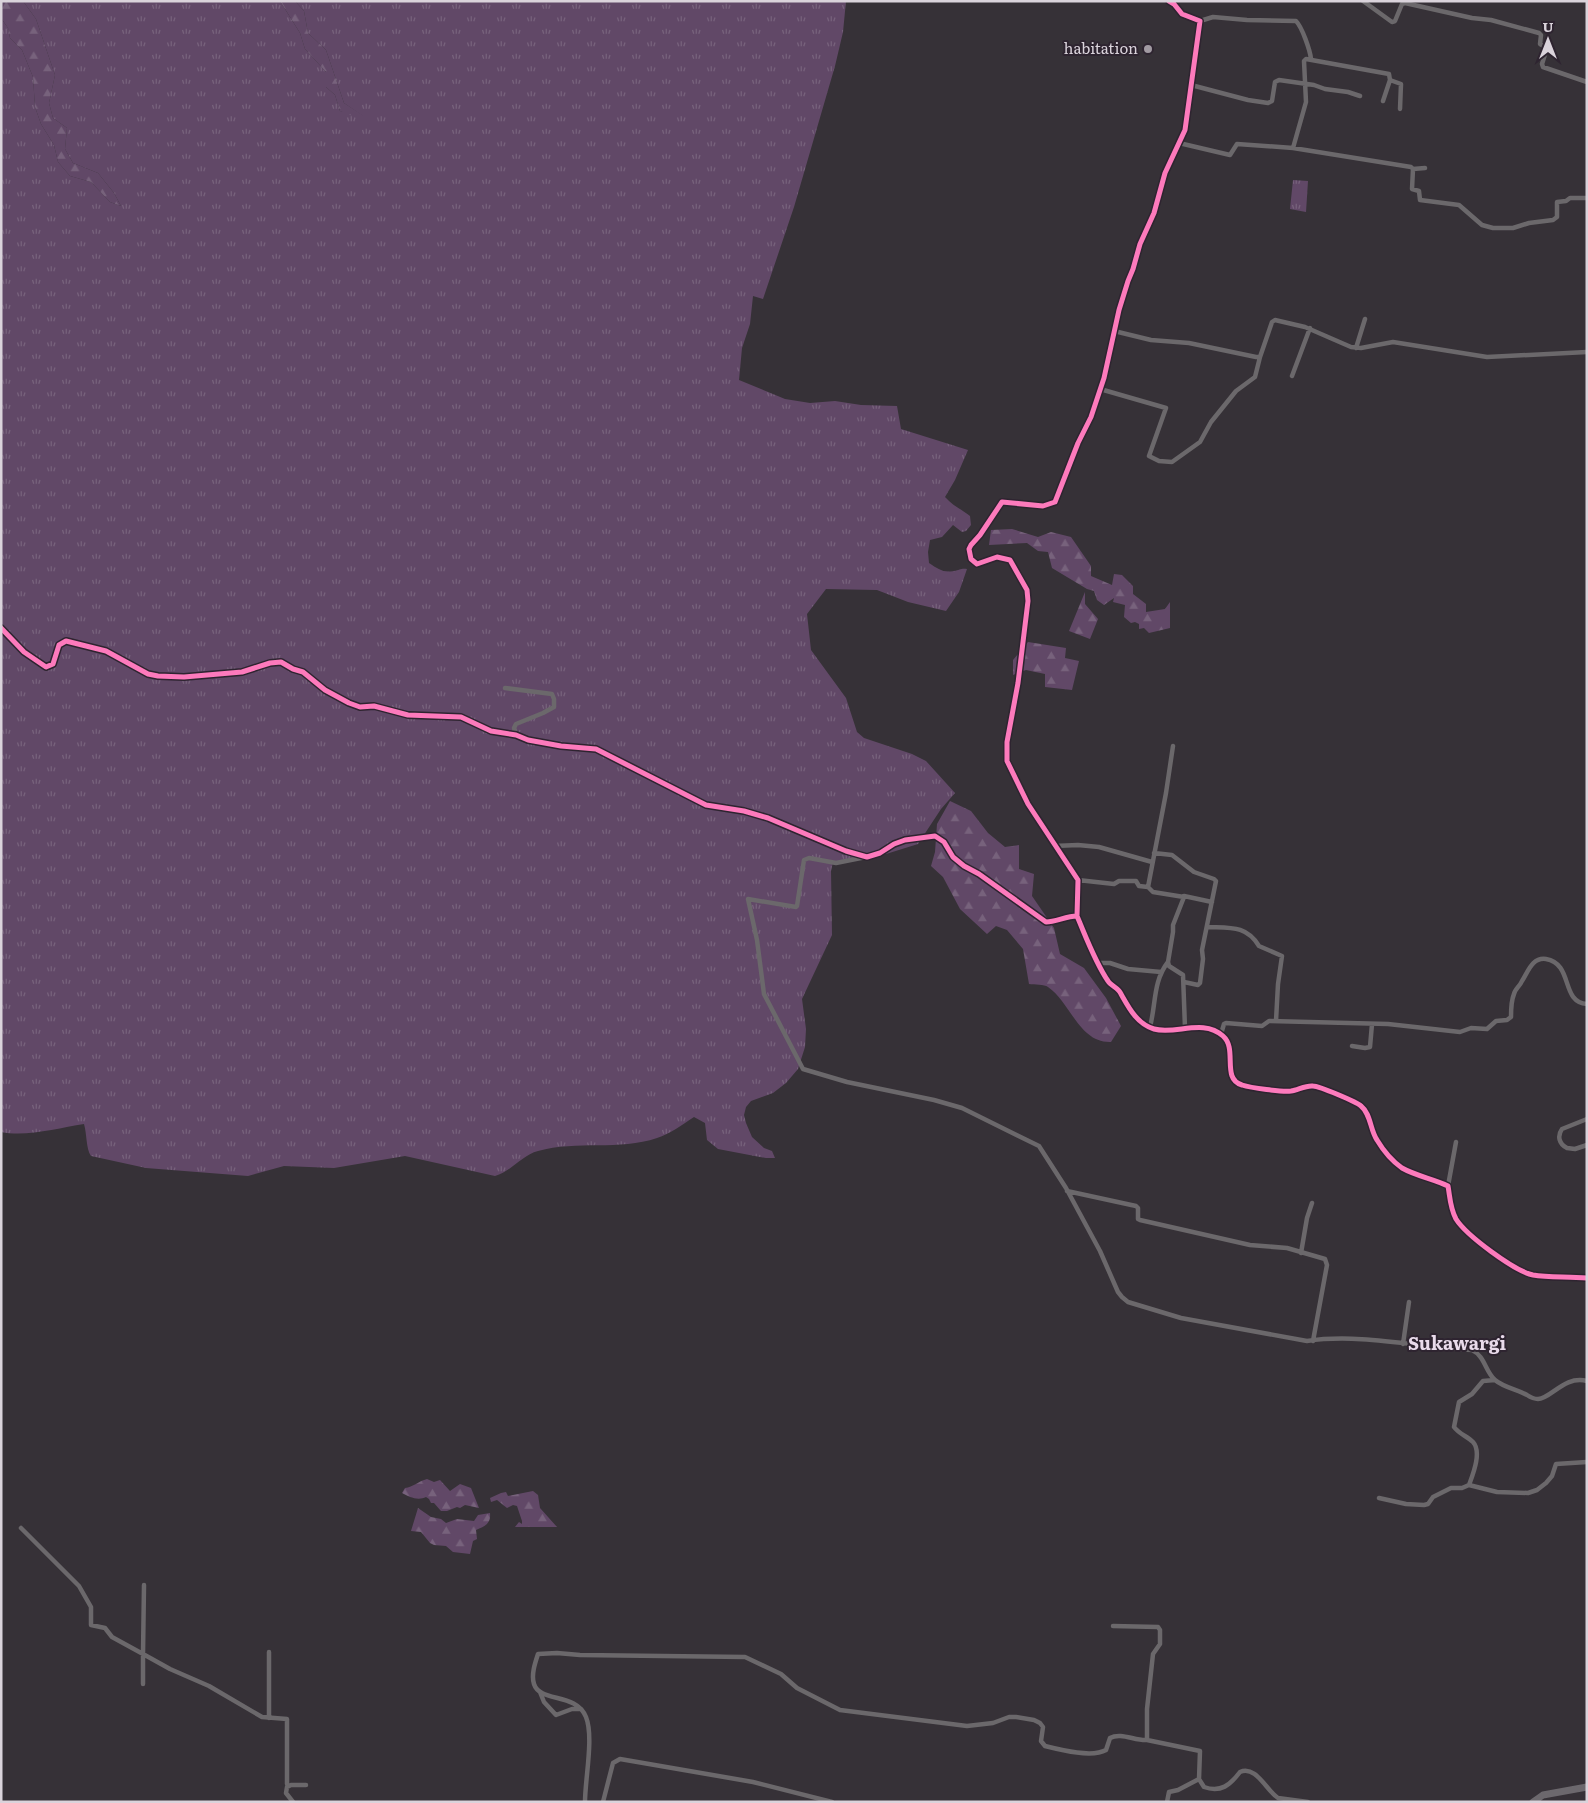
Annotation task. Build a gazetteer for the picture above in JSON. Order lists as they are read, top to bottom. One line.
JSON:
{"districts":["Sukawargi"],"places":["habitation"],"north":"top"}
